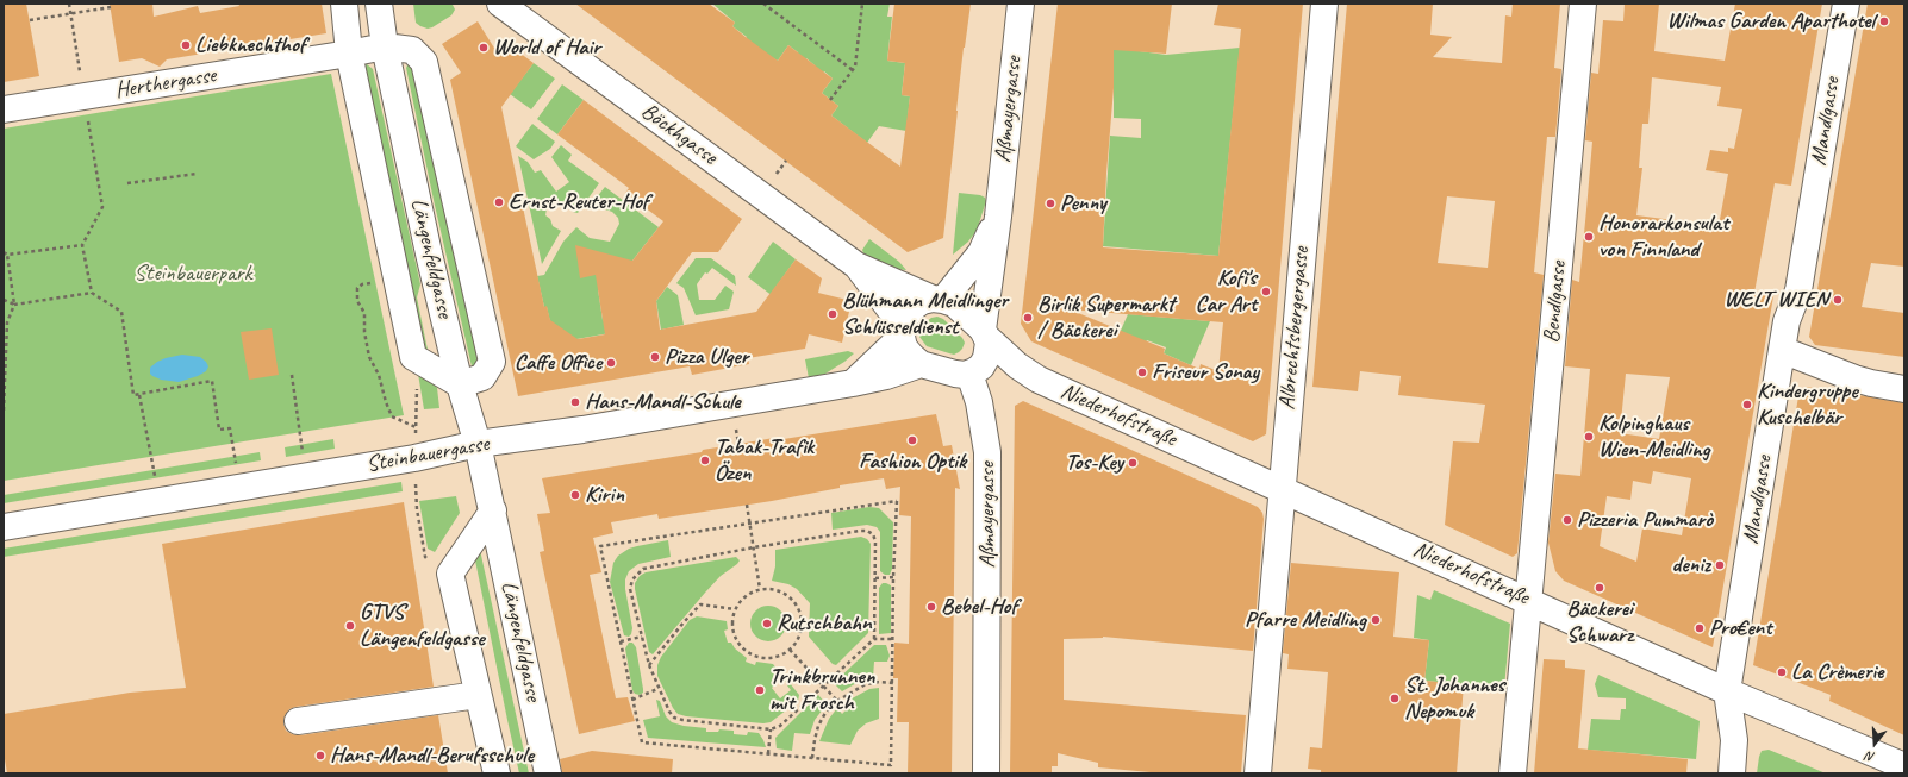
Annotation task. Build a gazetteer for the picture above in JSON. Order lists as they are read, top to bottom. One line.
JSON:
{"streets":{"street":["Herthergasse","Aßmayergasse","Mandlgasse","Böckhgasse","Längenfeldgasse","Bendlgasse","Albrechtsbergergasse","Niederhofstraße","Steinbauergasse"]},"crossings":[["Herthergasse","Längenfeldgasse"],["Aßmayergasse","Böckhgasse"],["Aßmayergasse","Niederhofstraße"],["Aßmayergasse","Steinbauergasse"],["Mandlgasse","Niederhofstraße"],["Böckhgasse","Niederhofstraße"],["Böckhgasse","Steinbauergasse"],["Längenfeldgasse","Steinbauergasse"],["Bendlgasse","Niederhofstraße"],["Albrechtsbergergasse","Niederhofstraße"],["Niederhofstraße","Steinbauergasse"]],"parks":["Steinbauerpark"],"places":["Wilmas Garden Aparthotel","Liebknechthof","World of Hair","Ernst-Reuter-Hof","Penny","Honorarkonsulat von Finnland","Kofi's Car Art","WELT WIEN","Blühmann Meidlinger Schlüsseldienst","Birlik Supermarkt / Bäckerei","Pizza Ulger","Caffe Office","Friseur Sonay","Hans-Mandl-Schule","Kindergruppe Kuschelbär","Kolpinghaus Wien-Meidling","Fashion Optik","Tabak-Trafik Özen","Tos-Key","Kirin","Pizzeria Pummarò","deniz","Bäckerei Schwarz","Bebel-Hof","Pfarre Meidling","Rutschbahn","GTVS Längenfeldgasse","Pro€ent","La Crèmerie","Trinkbrunnen mit Frosch","St. Johannes Nepomuk","Hans-Mandl-Berufsschule"],"north":"bottom"}
